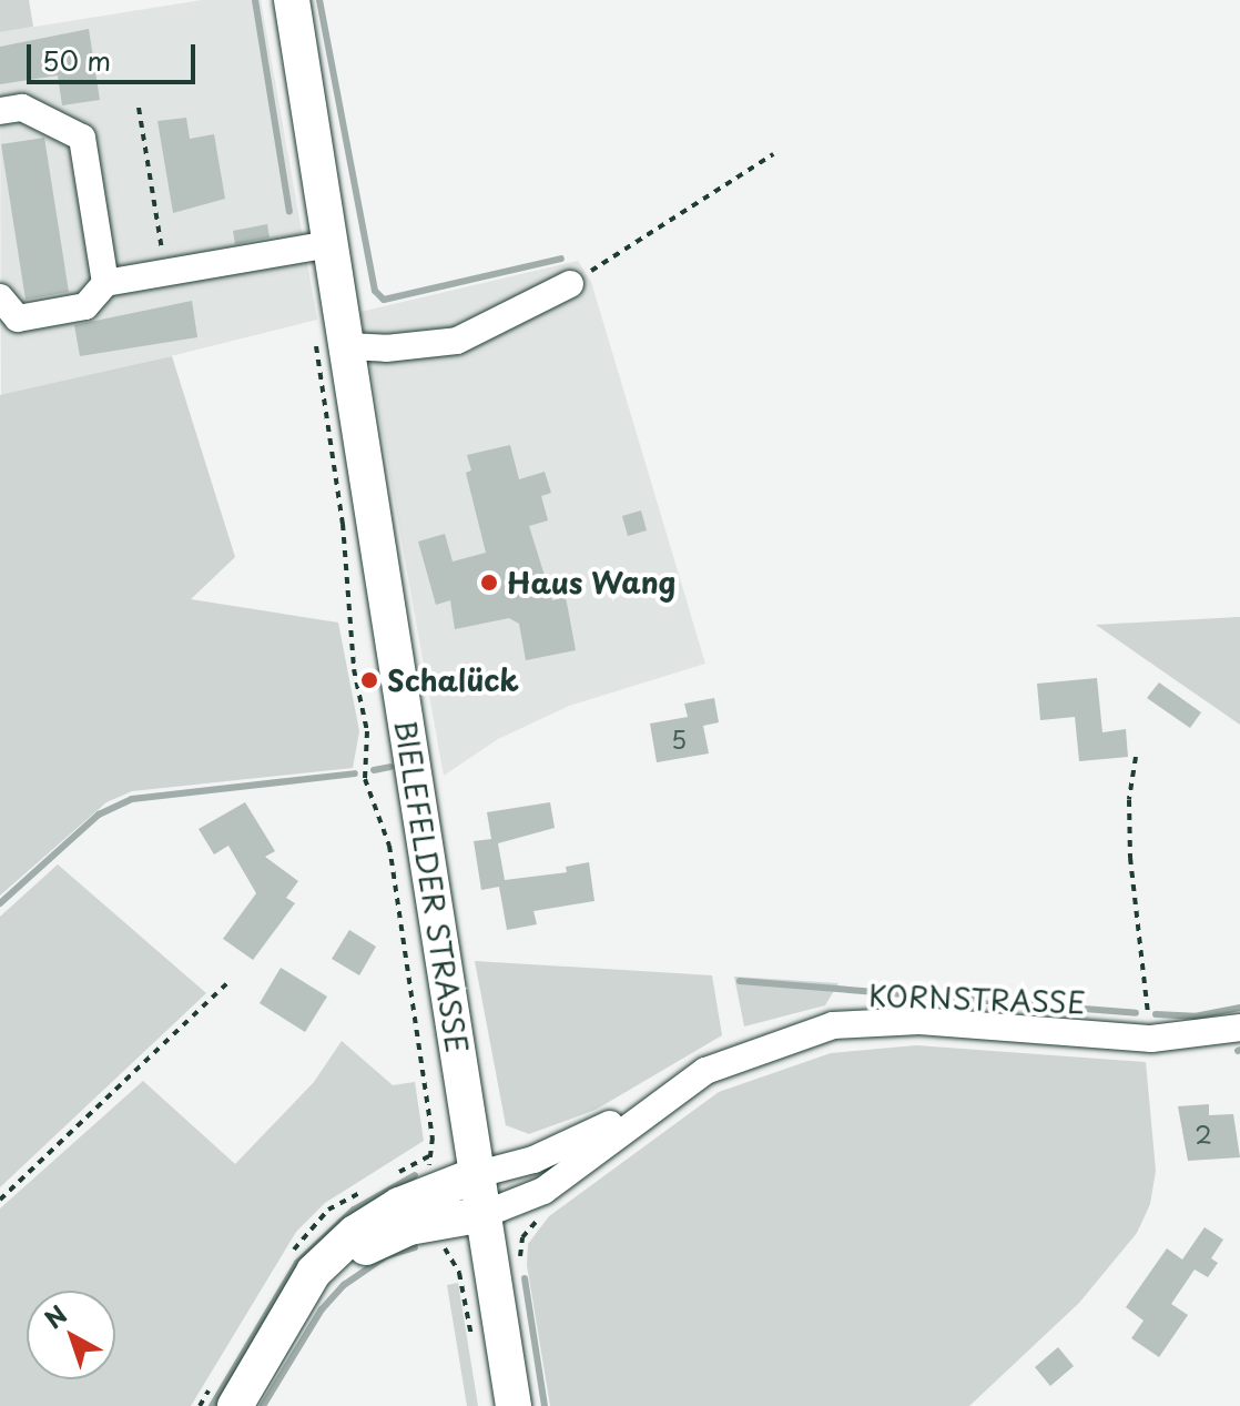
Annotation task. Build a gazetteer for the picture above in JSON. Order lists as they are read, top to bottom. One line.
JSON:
{"streets":{"main road":["BIELEFELDER STRASSE"],"street":["KORNSTRASSE"]},"crossings":[["BIELEFELDER STRASSE","KORNSTRASSE"]],"places":["Haus Wang","Schalück"],"house_numbers":["5","2"],"scale_bar":"50 m","north":"top left"}
